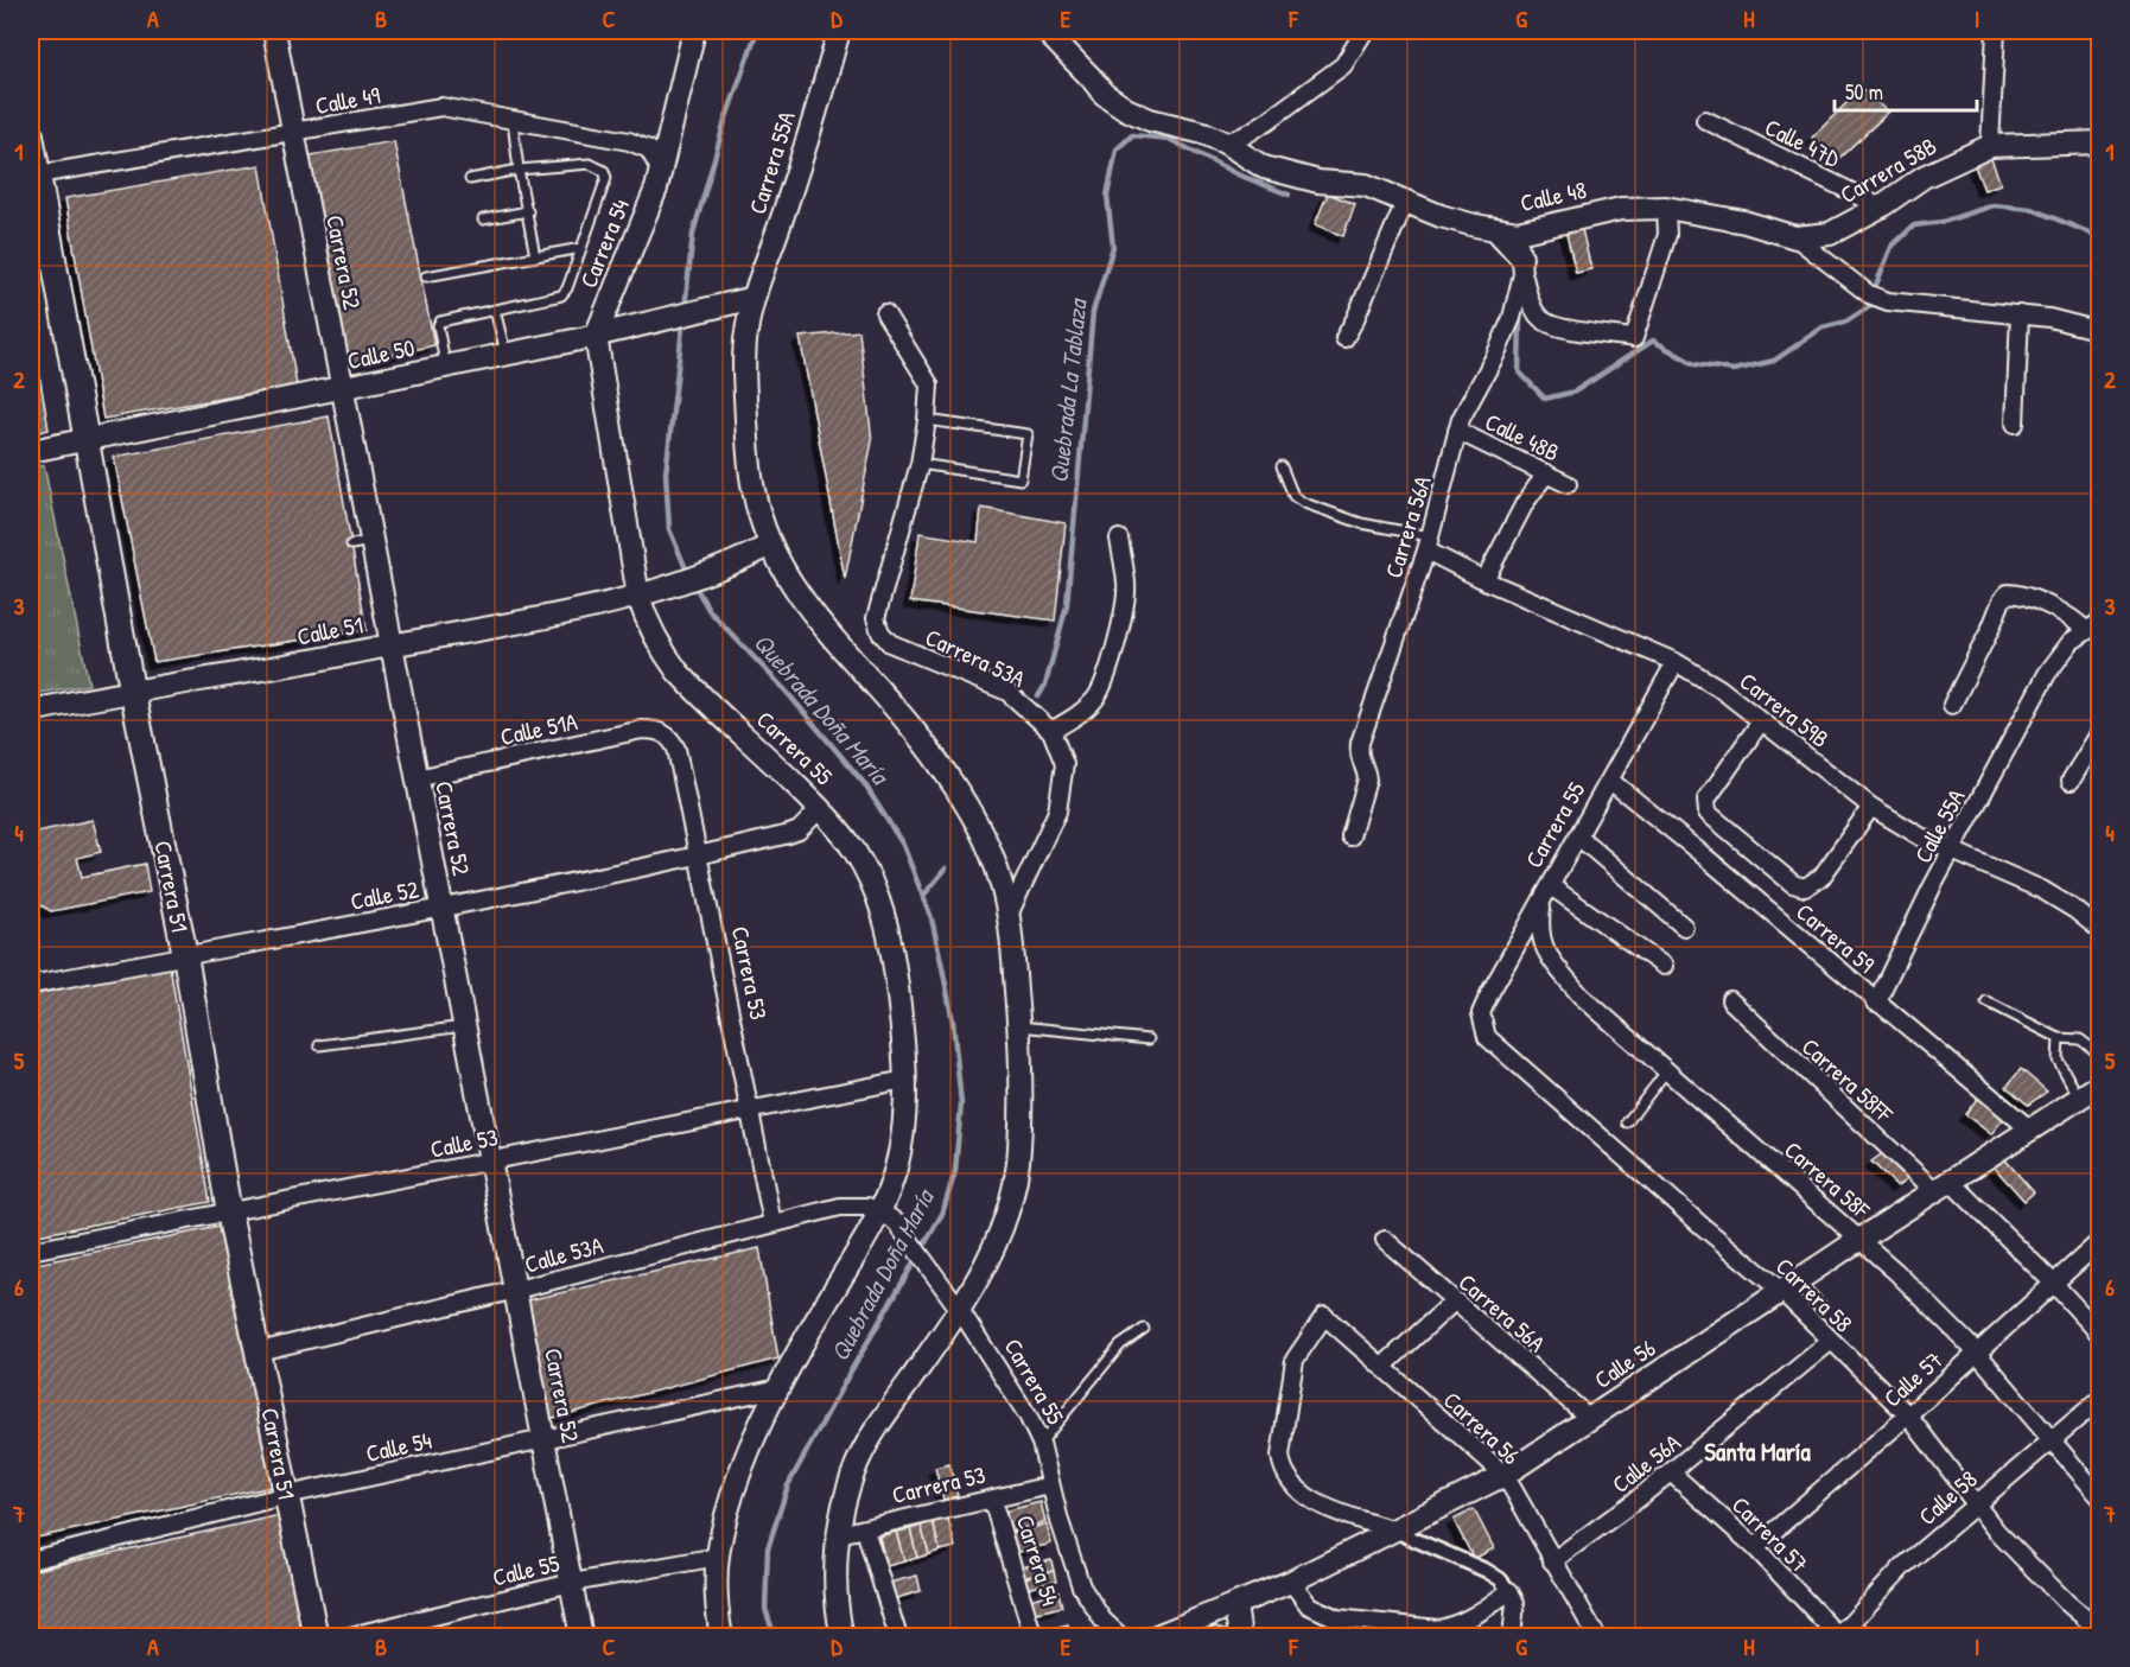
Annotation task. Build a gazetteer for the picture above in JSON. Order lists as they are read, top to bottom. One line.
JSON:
{"streets":{"main road":["Carrera 51"],"street":["Calle 49","Calle 47D","Carrera 55A","Carrera 58B","Calle 48","Carrera 54","Carrera 52","Calle 50","Calle 48B","Carrera 56A","Calle 51","Carrera 53A","Carrera 59B","Calle 51A","Carrera 55","Calle 55A","Calle 52","Carrera 59","Carrera 53","Carrera 58FF","Calle 53","Carrera 58F","Calle 53A","Carrera 58","Calle 56","Calle 57","Carrera 56","Calle 54","Calle 56A","Calle 58","Carrera 57","Calle 55"]},"crossings":[["Calle 49","Carrera 54"],["Calle 49","Carrera 52"],["Calle 49","Carrera 51"],["Calle 47D","Carrera 58B"],["Carrera 55A","Calle 50"],["Carrera 55A","Calle 51"],["Carrera 55A","Carrera 53A"],["Carrera 55A","Carrera 55"],["Carrera 58B","Calle 48"],["Calle 48","Carrera 56A"],["Carrera 54","Calle 50"],["Carrera 54","Carrera 55"],["Carrera 54","Carrera 53"],["Carrera 52","Calle 50"],["Carrera 52","Calle 51"],["Carrera 52","Calle 51A"],["Carrera 52","Calle 52"],["Carrera 52","Calle 53"],["Carrera 52","Calle 53A"],["Carrera 52","Calle 54"],["Carrera 52","Calle 55"],["Calle 50","Carrera 55"],["Calle 50","Carrera 51"],["Calle 48B","Carrera 56A"],["Carrera 56A","Carrera 59B"],["Carrera 56A","Calle 56"],["Calle 51","Carrera 55"],["Calle 51","Carrera 51"],["Carrera 59B","Carrera 55"],["Carrera 59B","Calle 55A"],["Calle 51A","Carrera 53"],["Carrera 55","Calle 52"],["Carrera 55","Carrera 59"],["Carrera 55","Carrera 53"],["Carrera 55","Calle 53"],["Carrera 55","Carrera 58F"],["Carrera 55","Calle 53A"],["Carrera 55","Carrera 58"],["Carrera 55","Calle 54"],["Carrera 55","Calle 55"],["Calle 55A","Carrera 59"],["Carrera 51","Calle 52"],["Carrera 51","Calle 53"],["Carrera 51","Calle 53A"],["Carrera 51","Calle 54"],["Calle 52","Carrera 53"],["Carrera 59","Calle 56"],["Carrera 53","Calle 53"],["Carrera 53","Calle 53A"],["Carrera 58FF","Calle 56"],["Carrera 58FF","Calle 57"],["Carrera 58F","Calle 56"],["Carrera 58F","Calle 57"],["Carrera 58F","Calle 58"],["Carrera 58","Calle 56"],["Carrera 58","Calle 57"],["Carrera 58","Calle 56A"],["Carrera 58","Calle 58"],["Calle 56","Carrera 56"],["Calle 57","Carrera 57"],["Carrera 56","Calle 56A"],["Calle 56A","Carrera 57"],["Calle 58","Carrera 57"]],"districts":["Santa María"],"water":["Quebrada La Tablaza","Quebrada Doña María"],"scale_bar":"50 m","grid":{"columns":["A","B","C","D","E","F","G","H","I"],"rows":["1","2","3","4","5","6","7"]}}
